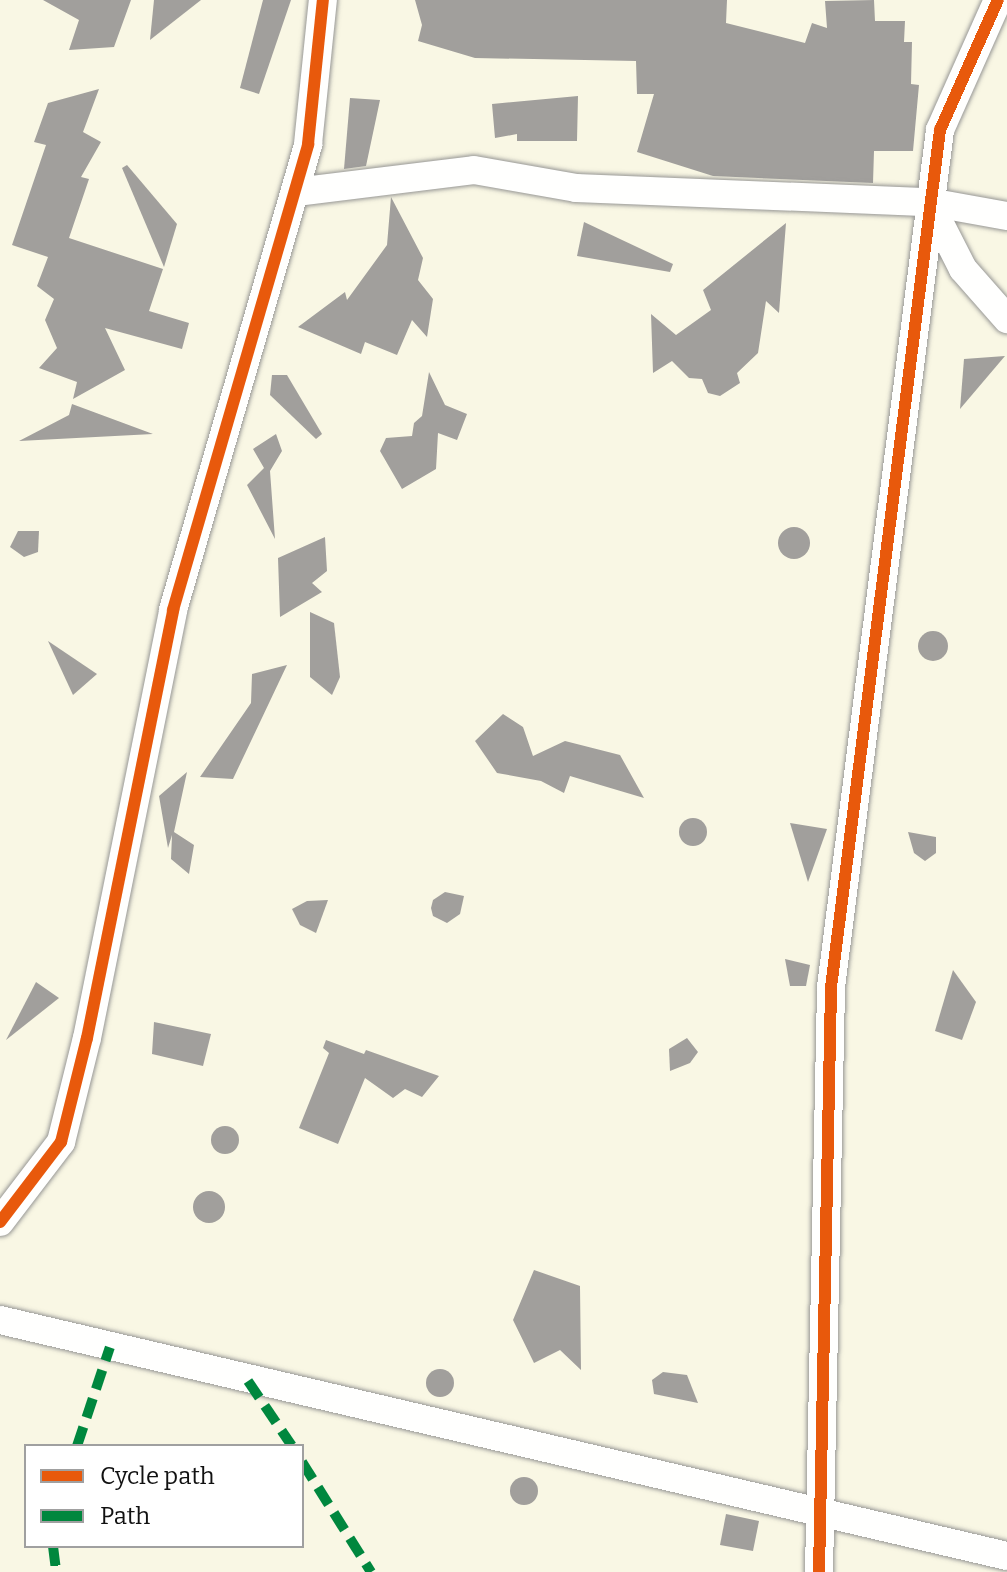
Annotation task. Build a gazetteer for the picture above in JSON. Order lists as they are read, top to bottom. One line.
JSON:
{"legend":["Cycle path","Path"]}
